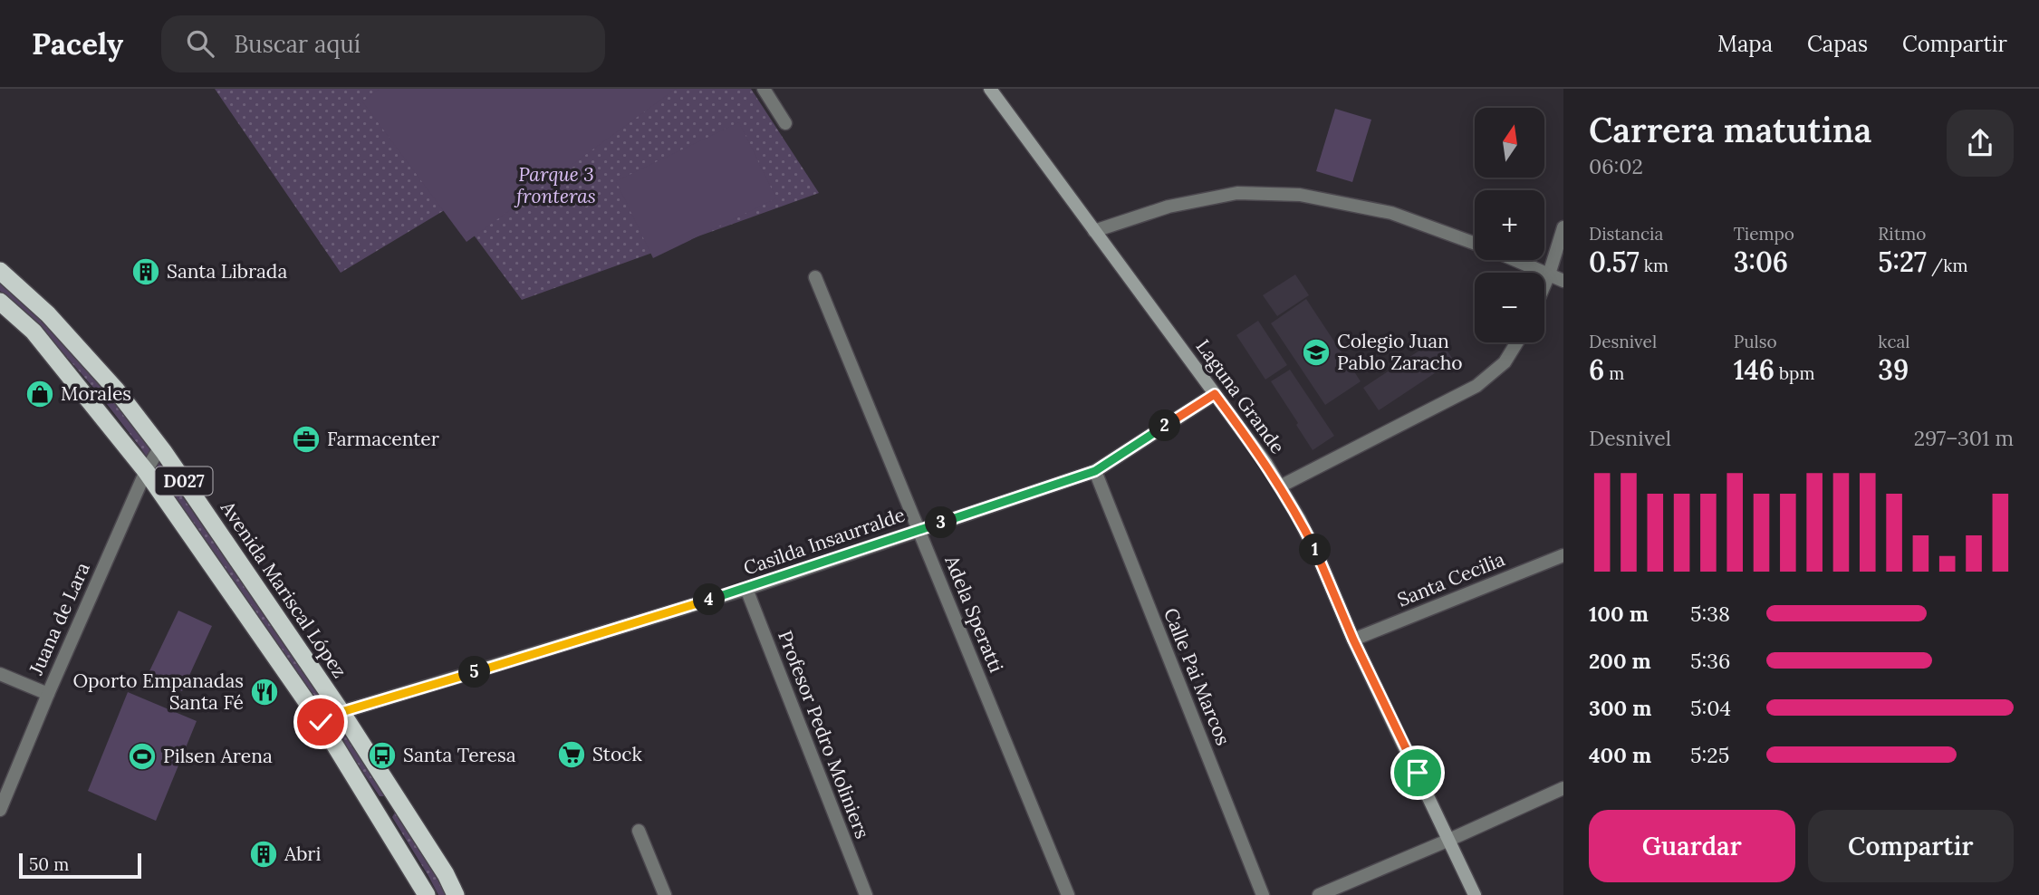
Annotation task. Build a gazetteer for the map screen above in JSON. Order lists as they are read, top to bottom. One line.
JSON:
{"streets":{"highway":["D027","Avenida Mariscal López"],"main road":["Laguna Grande"],"street":["Casilda Insaurralde","Santa Cecilia","Adela Speratti","Juana de Lara","Calle Pai Marcos","Profesor Pedro Moliniers"]},"crossings":[["Laguna Grande","Casilda Insaurralde"],["Laguna Grande","Santa Cecilia"],["D027","Casilda Insaurralde"],["D027","Juana de Lara"],["Casilda Insaurralde","Avenida Mariscal López"],["Casilda Insaurralde","Adela Speratti"],["Casilda Insaurralde","Calle Pai Marcos"],["Casilda Insaurralde","Profesor Pedro Moliniers"],["Avenida Mariscal López","Juana de Lara"]],"parks":["Parque 3 fronteras"],"places":{"building":["Santa Librada","Abri"],"school or university":["Colegio Juan Pablo Zaracho"],"shop":["Morales"],"office":["Farmacenter"],"restaurant":["Oporto Empanadas Santa Fé"],"supermarket":["Stock"],"bus stop":["Santa Teresa"],"sports":["Pilsen Arena"]},"scale_bar":"50 m","north":"top","page":{"header":"Pacely","search":"Buscar aquí","nav":["Mapa","Capas","Compartir"],"heading":["Carrera matutina","06:02"],"map_buttons":["+","−"],"stats":[["Distancia","0.57 km"],["Tiempo","3:06"],["Ritmo","5:27 /km"],["Desnivel","6 m"],["Pulso","146 bpm"],["kcal","39"]],"pins":["2","3","1","4","5"],"chart":["Desnivel","297–301 m"],"list":[{"name":"100 m","note":"5:38"},{"name":"200 m","note":"5:36"},{"name":"300 m","note":"5:04"},{"name":"400 m","note":"5:25"}],"buttons":["Guardar","Compartir"],"scale":"50 m"}}
